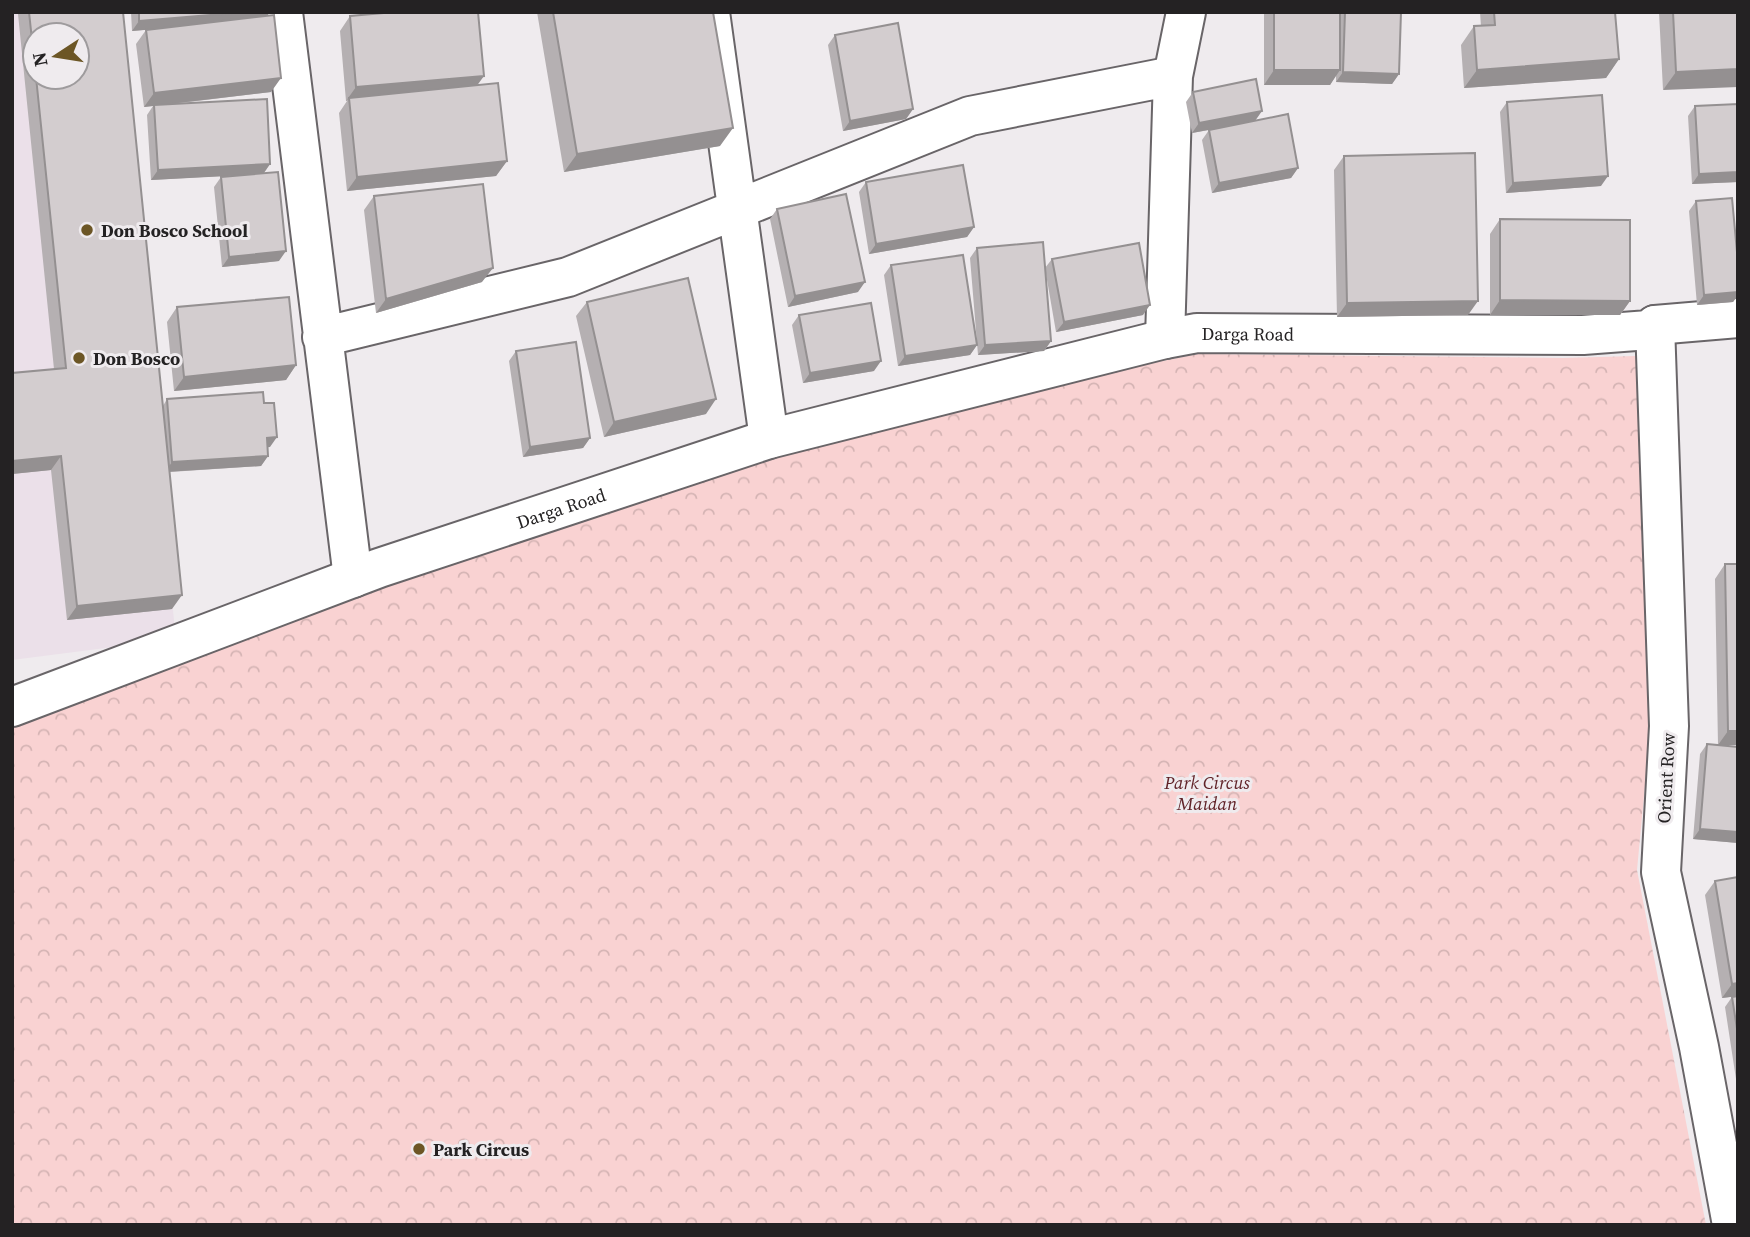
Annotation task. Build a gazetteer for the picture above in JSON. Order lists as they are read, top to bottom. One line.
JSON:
{"streets":{"street":["Darga Road","Orient Row"]},"crossings":[["Darga Road","Orient Row"]],"parks":["Park Circus Maidan"],"places":["Don Bosco School","Don Bosco","Park Circus"],"north":"left"}
